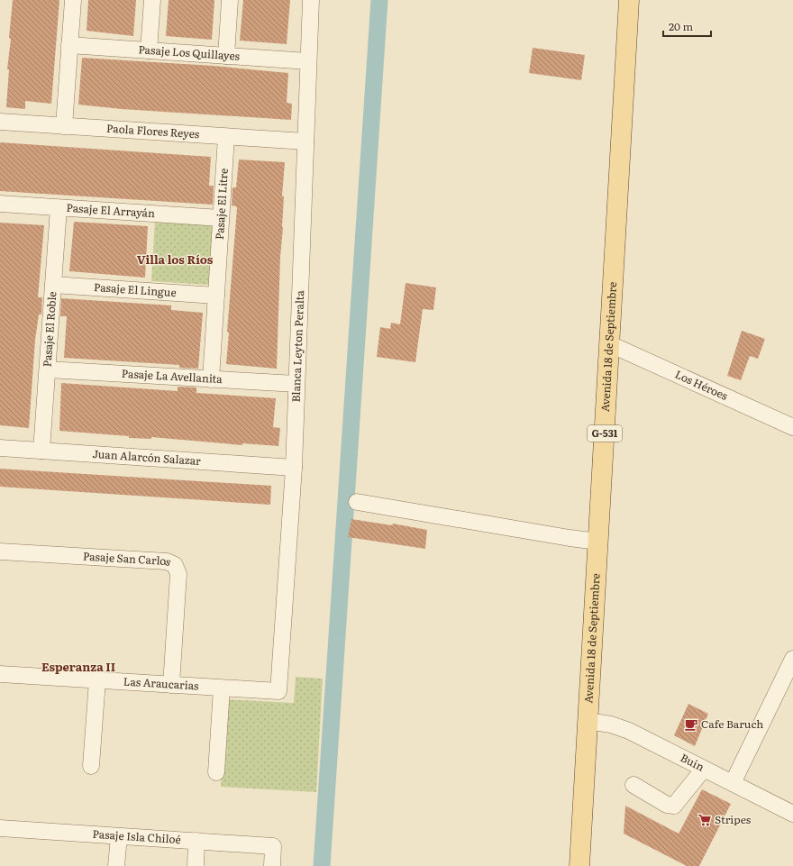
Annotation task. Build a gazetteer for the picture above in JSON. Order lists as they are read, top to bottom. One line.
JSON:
{"streets":{"main road":["Avenida 18 de Septiembre","G-531"],"street":["Pasaje Los Quillayes","Paola Flores Reyes","Pasaje El Litre","Pasaje El Arrayán","Pasaje El Lingue","Pasaje El Roble","Blanca Leyton Peralta","Pasaje La Avellanita","Los Héroes","Juan Alarcón Salazar","Pasaje San Carlos","Las Araucarias","Buin","Pasaje Isla Chiloé"]},"crossings":[["Pasaje Los Quillayes","Blanca Leyton Peralta"],["Paola Flores Reyes","Pasaje El Litre"],["Paola Flores Reyes","Blanca Leyton Peralta"],["Pasaje El Litre","Pasaje El Arrayán"],["Pasaje El Litre","Pasaje El Lingue"],["Pasaje El Litre","Pasaje La Avellanita"],["Pasaje El Arrayán","Pasaje El Roble"],["Pasaje El Lingue","Pasaje El Roble"],["Pasaje El Roble","Pasaje La Avellanita"],["Pasaje El Roble","Juan Alarcón Salazar"],["Blanca Leyton Peralta","Pasaje La Avellanita"],["Blanca Leyton Peralta","Juan Alarcón Salazar"],["Blanca Leyton Peralta","Las Araucarias"],["Avenida 18 de Septiembre","Los Héroes"],["Avenida 18 de Septiembre","Buin"],["Pasaje San Carlos","Las Araucarias"]],"districts":["Villa los Ríos","Esperanza II"],"places":{"cafe":["Cafe Baruch"],"supermarket":["Stripes"]},"scale_bar":"20 m"}
